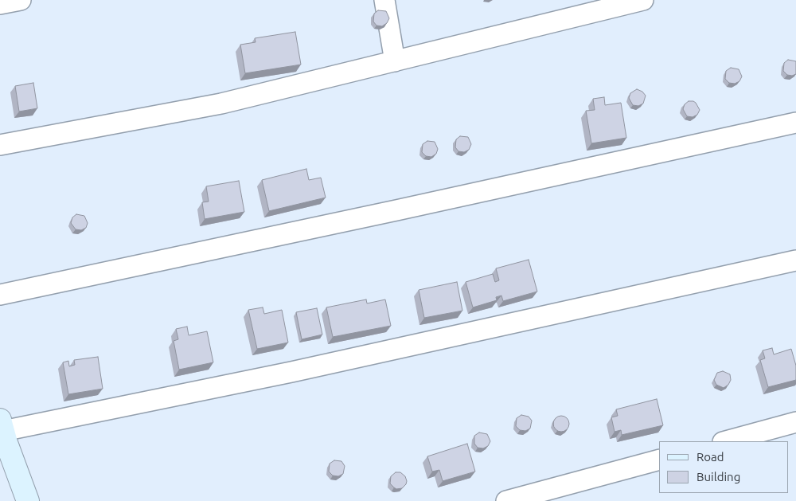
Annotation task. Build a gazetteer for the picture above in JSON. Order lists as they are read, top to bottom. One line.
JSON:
{"legend":["Road","Building"]}
